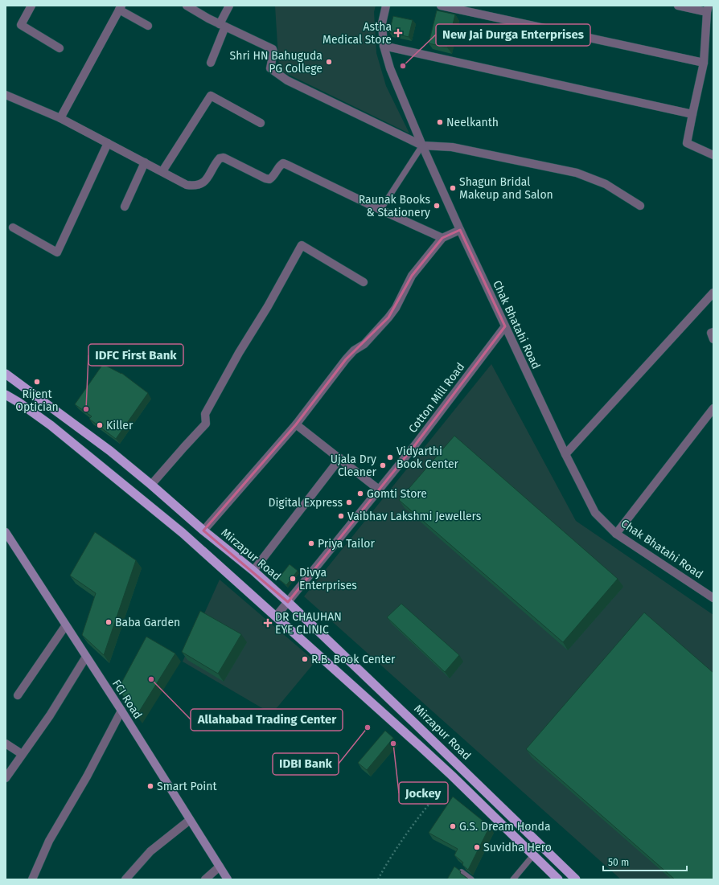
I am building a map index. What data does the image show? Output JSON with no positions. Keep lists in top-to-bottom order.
{
  "streets": {
    "highway": ["Mirzapur Road"],
    "main road": ["FCI Road"],
    "street": ["Chak Bhatahi Road", "Cotton Mill Road"]
  },
  "crossings": [
    ["Chak Bhatahi Road", "Cotton Mill Road"],
    ["Cotton Mill Road", "Mirzapur Road"]
  ],
  "places": {
    "health": ["Astha Medical Store", "DR CHAUHAN EYE CLINIC"],
    "other": [
      "Shri HN Bahuguda PG College",
      "New Jai Durga Enterprises",
      "Neelkanth",
      "Shagun Bridal Makeup and Salon",
      "Raunak Books & Stationery",
      "Rijent Optician",
      "IDFC First Bank",
      "Killer",
      "Vidyarthi Book Center",
      "Ujala Dry Cleaner",
      "Gomti Store",
      "Digital Express",
      "Vaibhav Lakshmi Jewellers",
      "Priya Tailor",
      "Divya Enterprises",
      "Baba Garden",
      "R.B. Book Center",
      "Allahabad Trading Center",
      "IDBI Bank",
      "Jockey",
      "Smart Point",
      "G.S. Dream Honda",
      "Suvidha Hero"
    ]
  },
  "scale_bar": "50 m"
}
